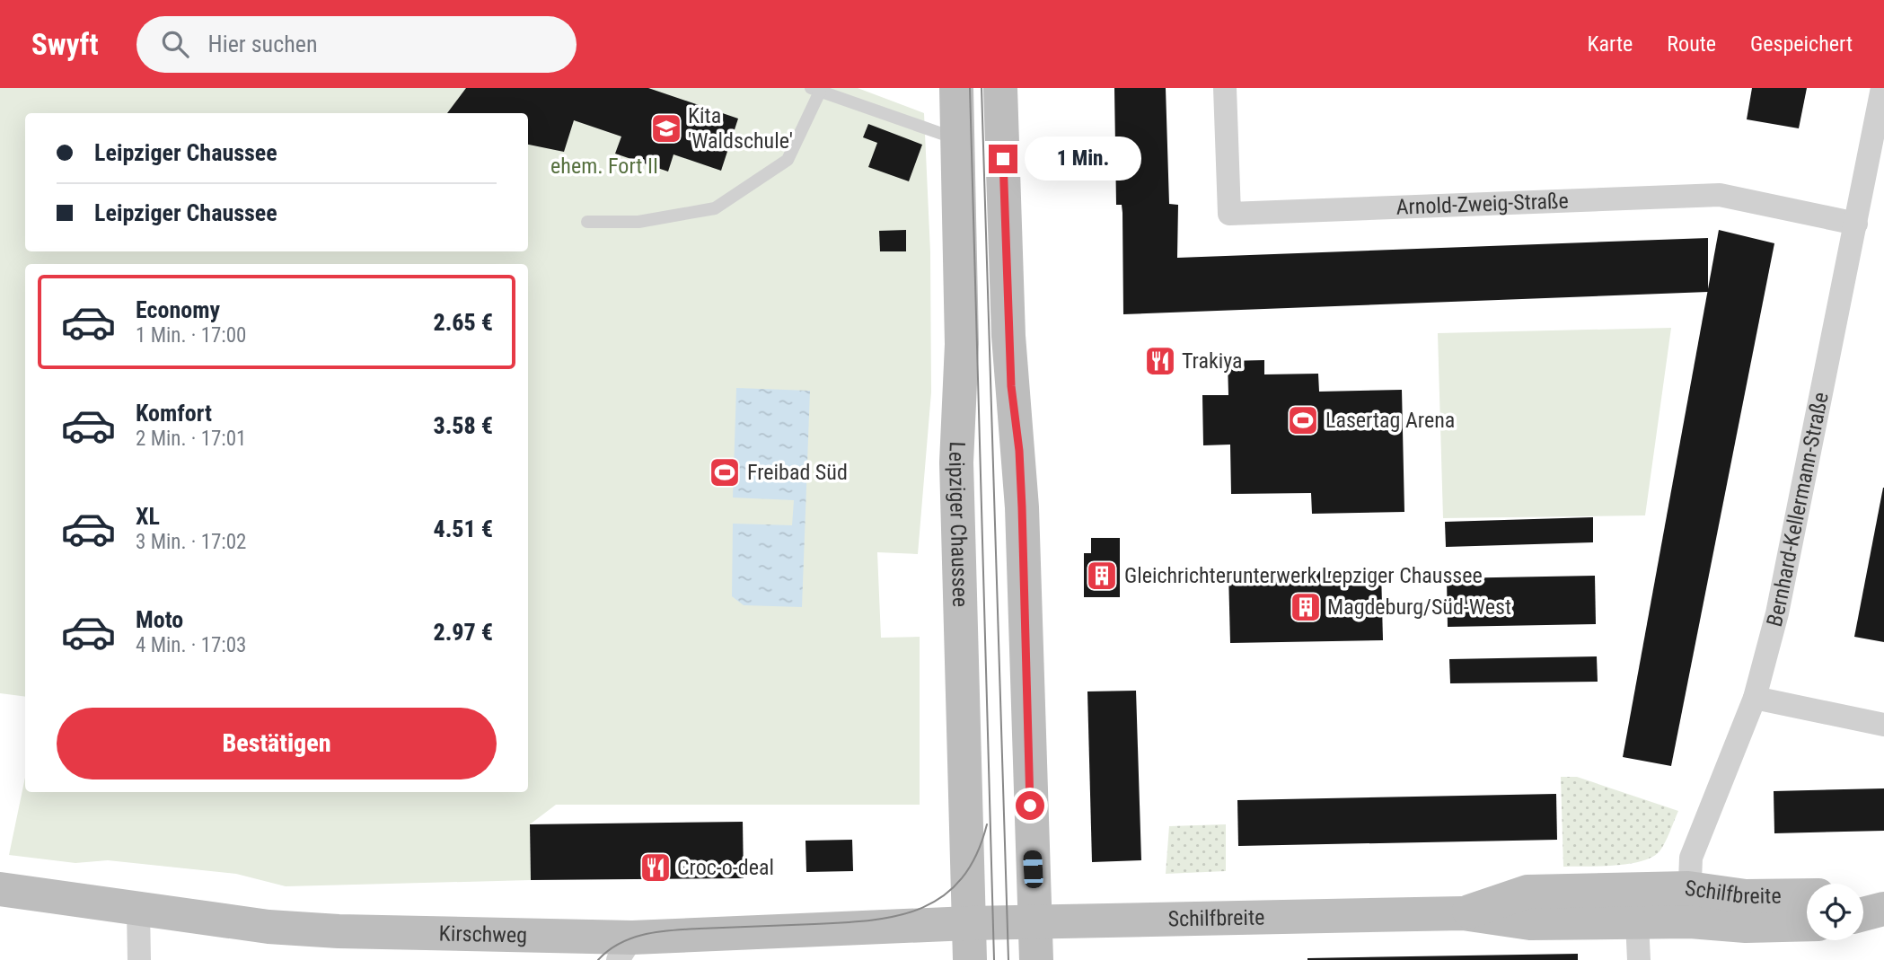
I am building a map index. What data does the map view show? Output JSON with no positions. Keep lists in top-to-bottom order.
{
  "streets": {
    "main road": ["Leipziger Chaussee", "Schilfbreite", "Kirschweg"],
    "street": ["Arnold-Zweig-Straße", "Bernhard-Kellermann-Straße"]
  },
  "crossings": [
    ["Arnold-Zweig-Straße", "Bernhard-Kellermann-Straße"],
    ["Bernhard-Kellermann-Straße", "Schilfbreite"],
    ["Leipziger Chaussee", "Schilfbreite"],
    ["Leipziger Chaussee", "Kirschweg"],
    ["Schilfbreite", "Kirschweg"]
  ],
  "parks": ["ehem. Fort II"],
  "places": {
    "school or university": ["Kita 'Waldschule'"],
    "restaurant": ["Trakiya", "Croc-o-deal"],
    "sports": ["Lasertag Arena", "Freibad Süd"],
    "building": ["Gleichrichterunterwerk Lepziger Chaussee", "Magdeburg/Süd-West"]
  },
  "page": {
    "header": "Swyft",
    "search": "Hier suchen",
    "nav": ["Karte", "Route", "Gespeichert"],
    "banner": ["Leipziger Chaussee", "Leipziger Chaussee"],
    "bubble": "1 Min.",
    "list": [
      {
        "name": "Economy",
        "note": "1 Min. · 17:00",
        "value": "2.65 €"
      },
      {
        "name": "Komfort",
        "note": "2 Min. · 17:01",
        "value": "3.58 €"
      },
      {
        "name": "XL",
        "note": "3 Min. · 17:02",
        "value": "4.51 €"
      },
      {
        "name": "Moto",
        "note": "4 Min. · 17:03",
        "value": "2.97 €"
      }
    ],
    "buttons": "Bestätigen"
  }
}
